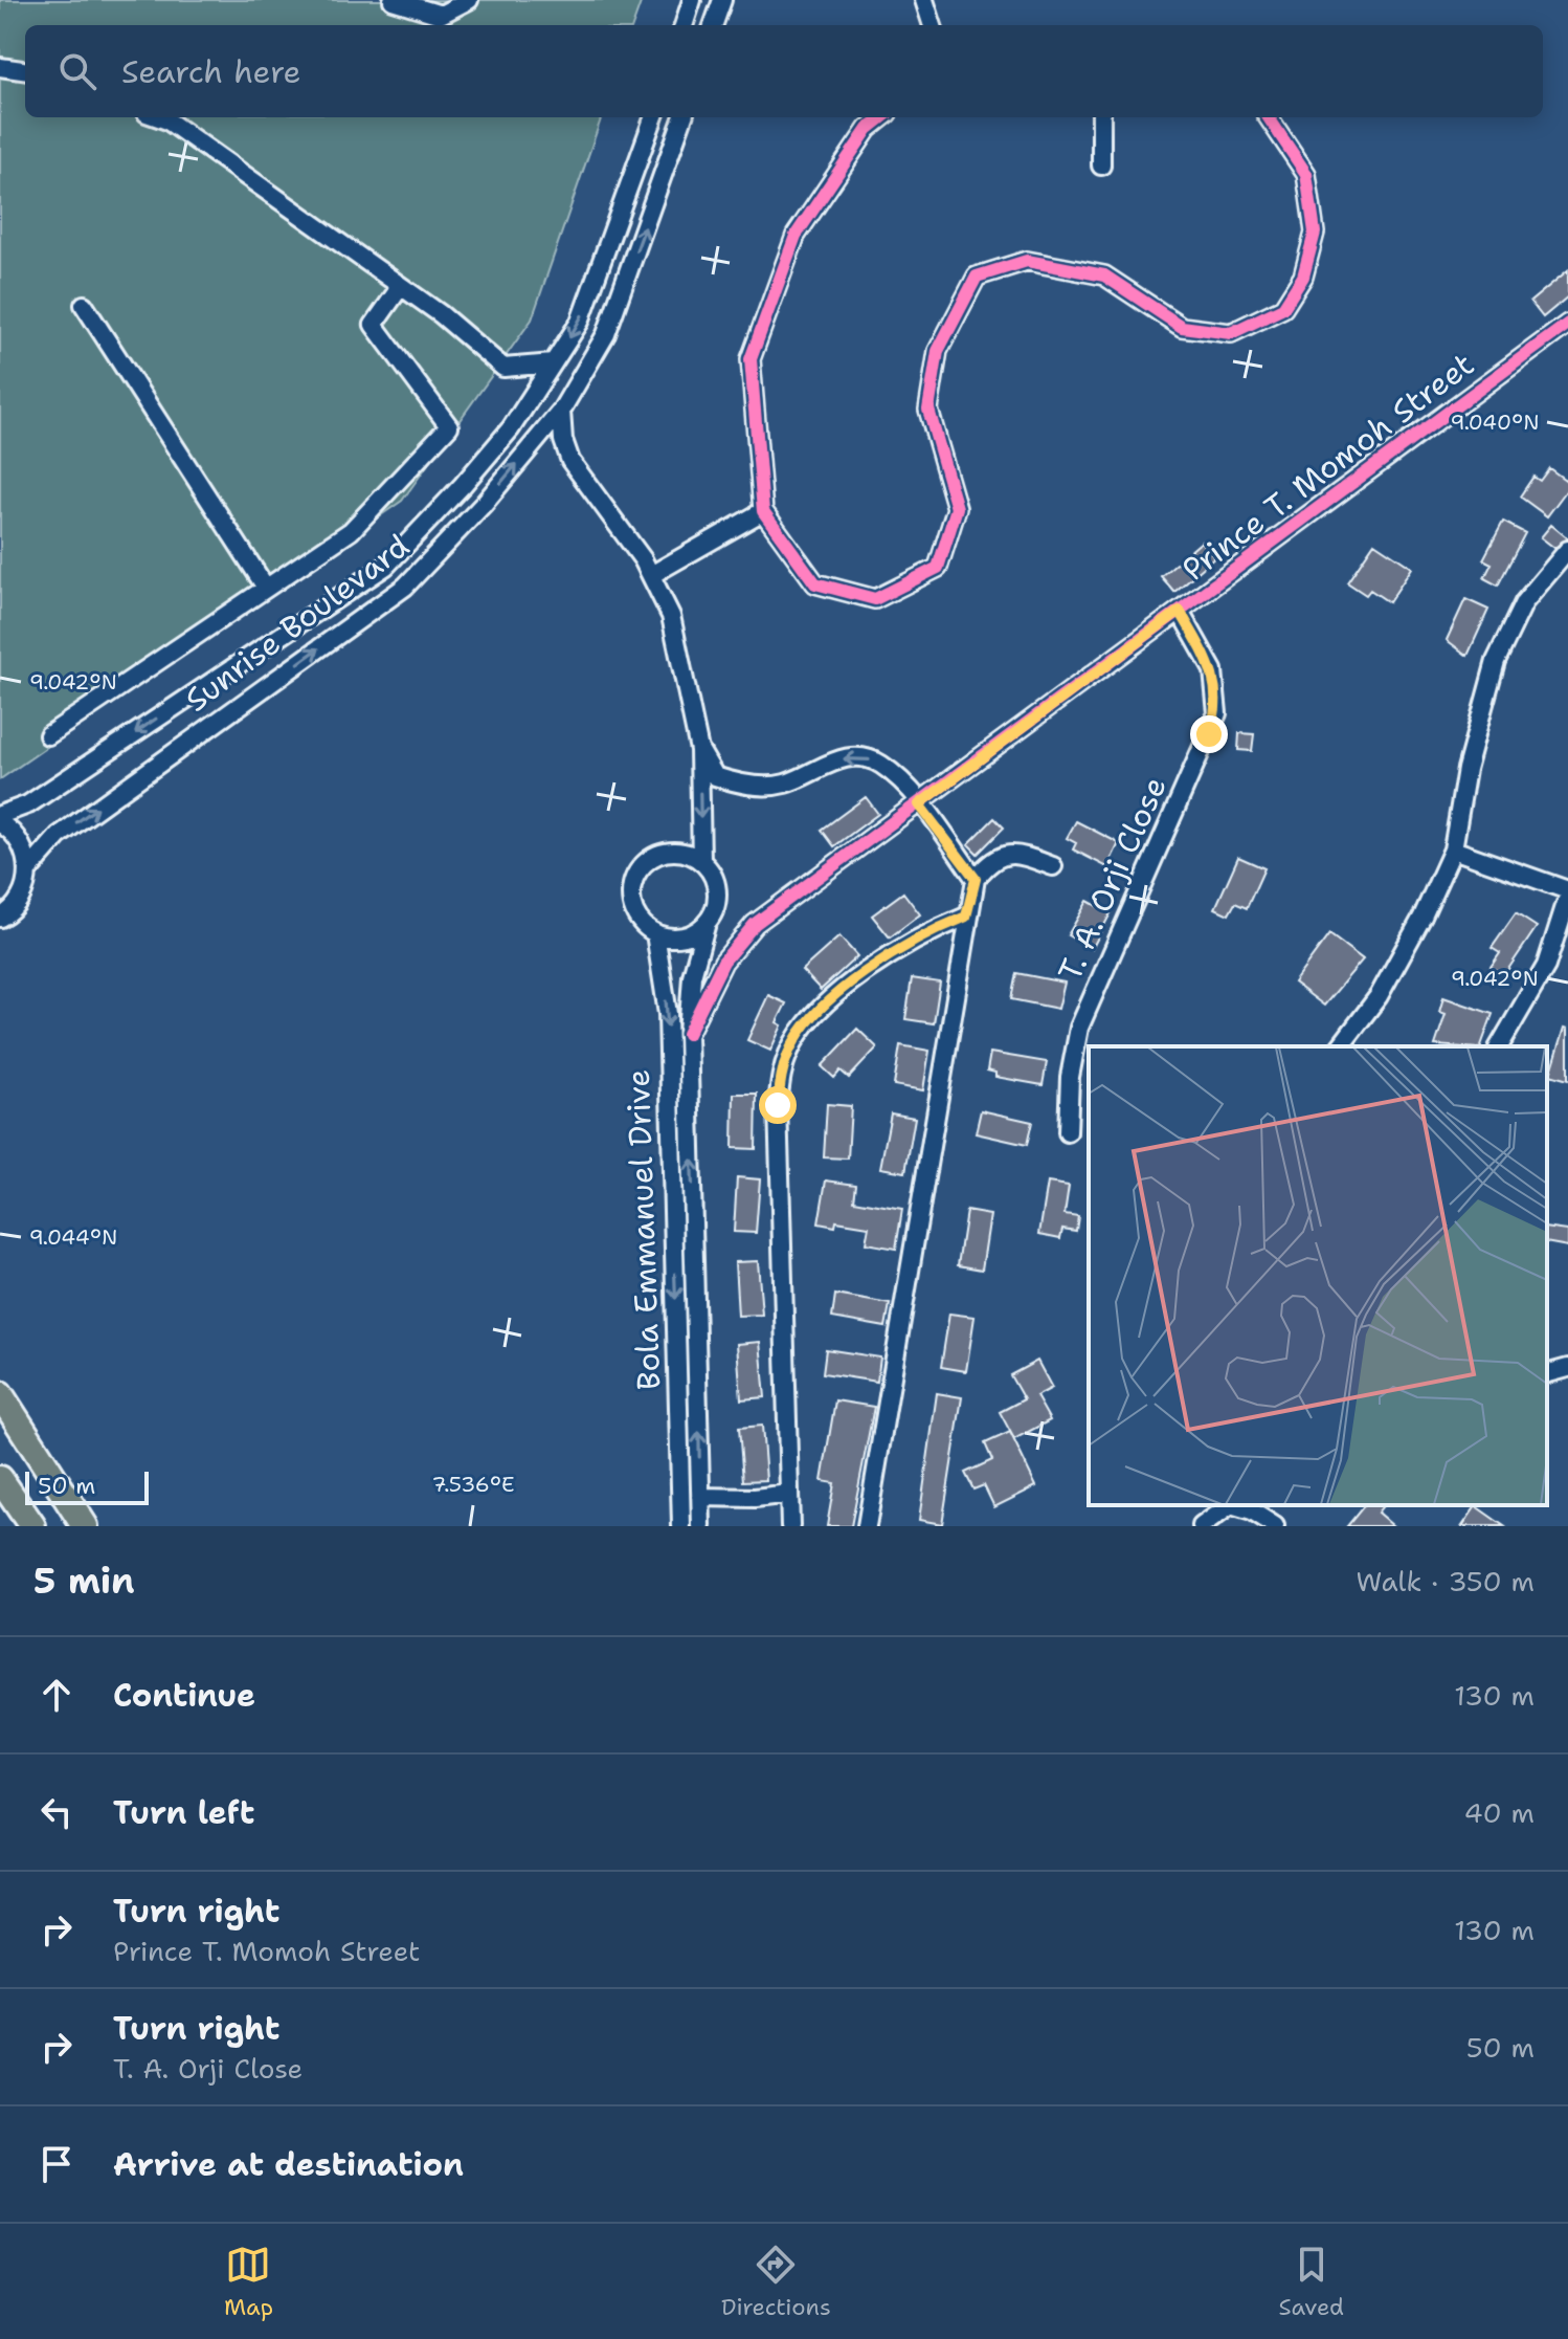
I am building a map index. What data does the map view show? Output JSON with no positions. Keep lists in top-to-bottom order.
{
  "streets": {
    "street": [
      "Prince T. Momoh Street",
      "Sunrise Boulevard",
      "T. A. Orji Close",
      "Bola Emmanuel Drive"
    ]
  },
  "crossings": [
    ["Prince T. Momoh Street", "T. A. Orji Close"],
    ["Prince T. Momoh Street", "Bola Emmanuel Drive"]
  ],
  "scale_bar": "50 m",
  "page": {
    "search": "Search here",
    "scale": "50 m",
    "heading": ["5 min", "Walk · 350 m"],
    "list": [
      ["Continue", "130 m"],
      ["Turn left", "40 m"],
      ["Turn right", "Prince T. Momoh Street", "130 m"],
      ["Turn right", "T. A. Orji Close", "50 m"],
      "Arrive at destination"
    ],
    "nav": ["Map", "Directions", "Saved"]
  },
  "coordinates": [
    "9.040°N",
    "9.042°N",
    "9.044°N",
    "7.536°E"
  ]
}
